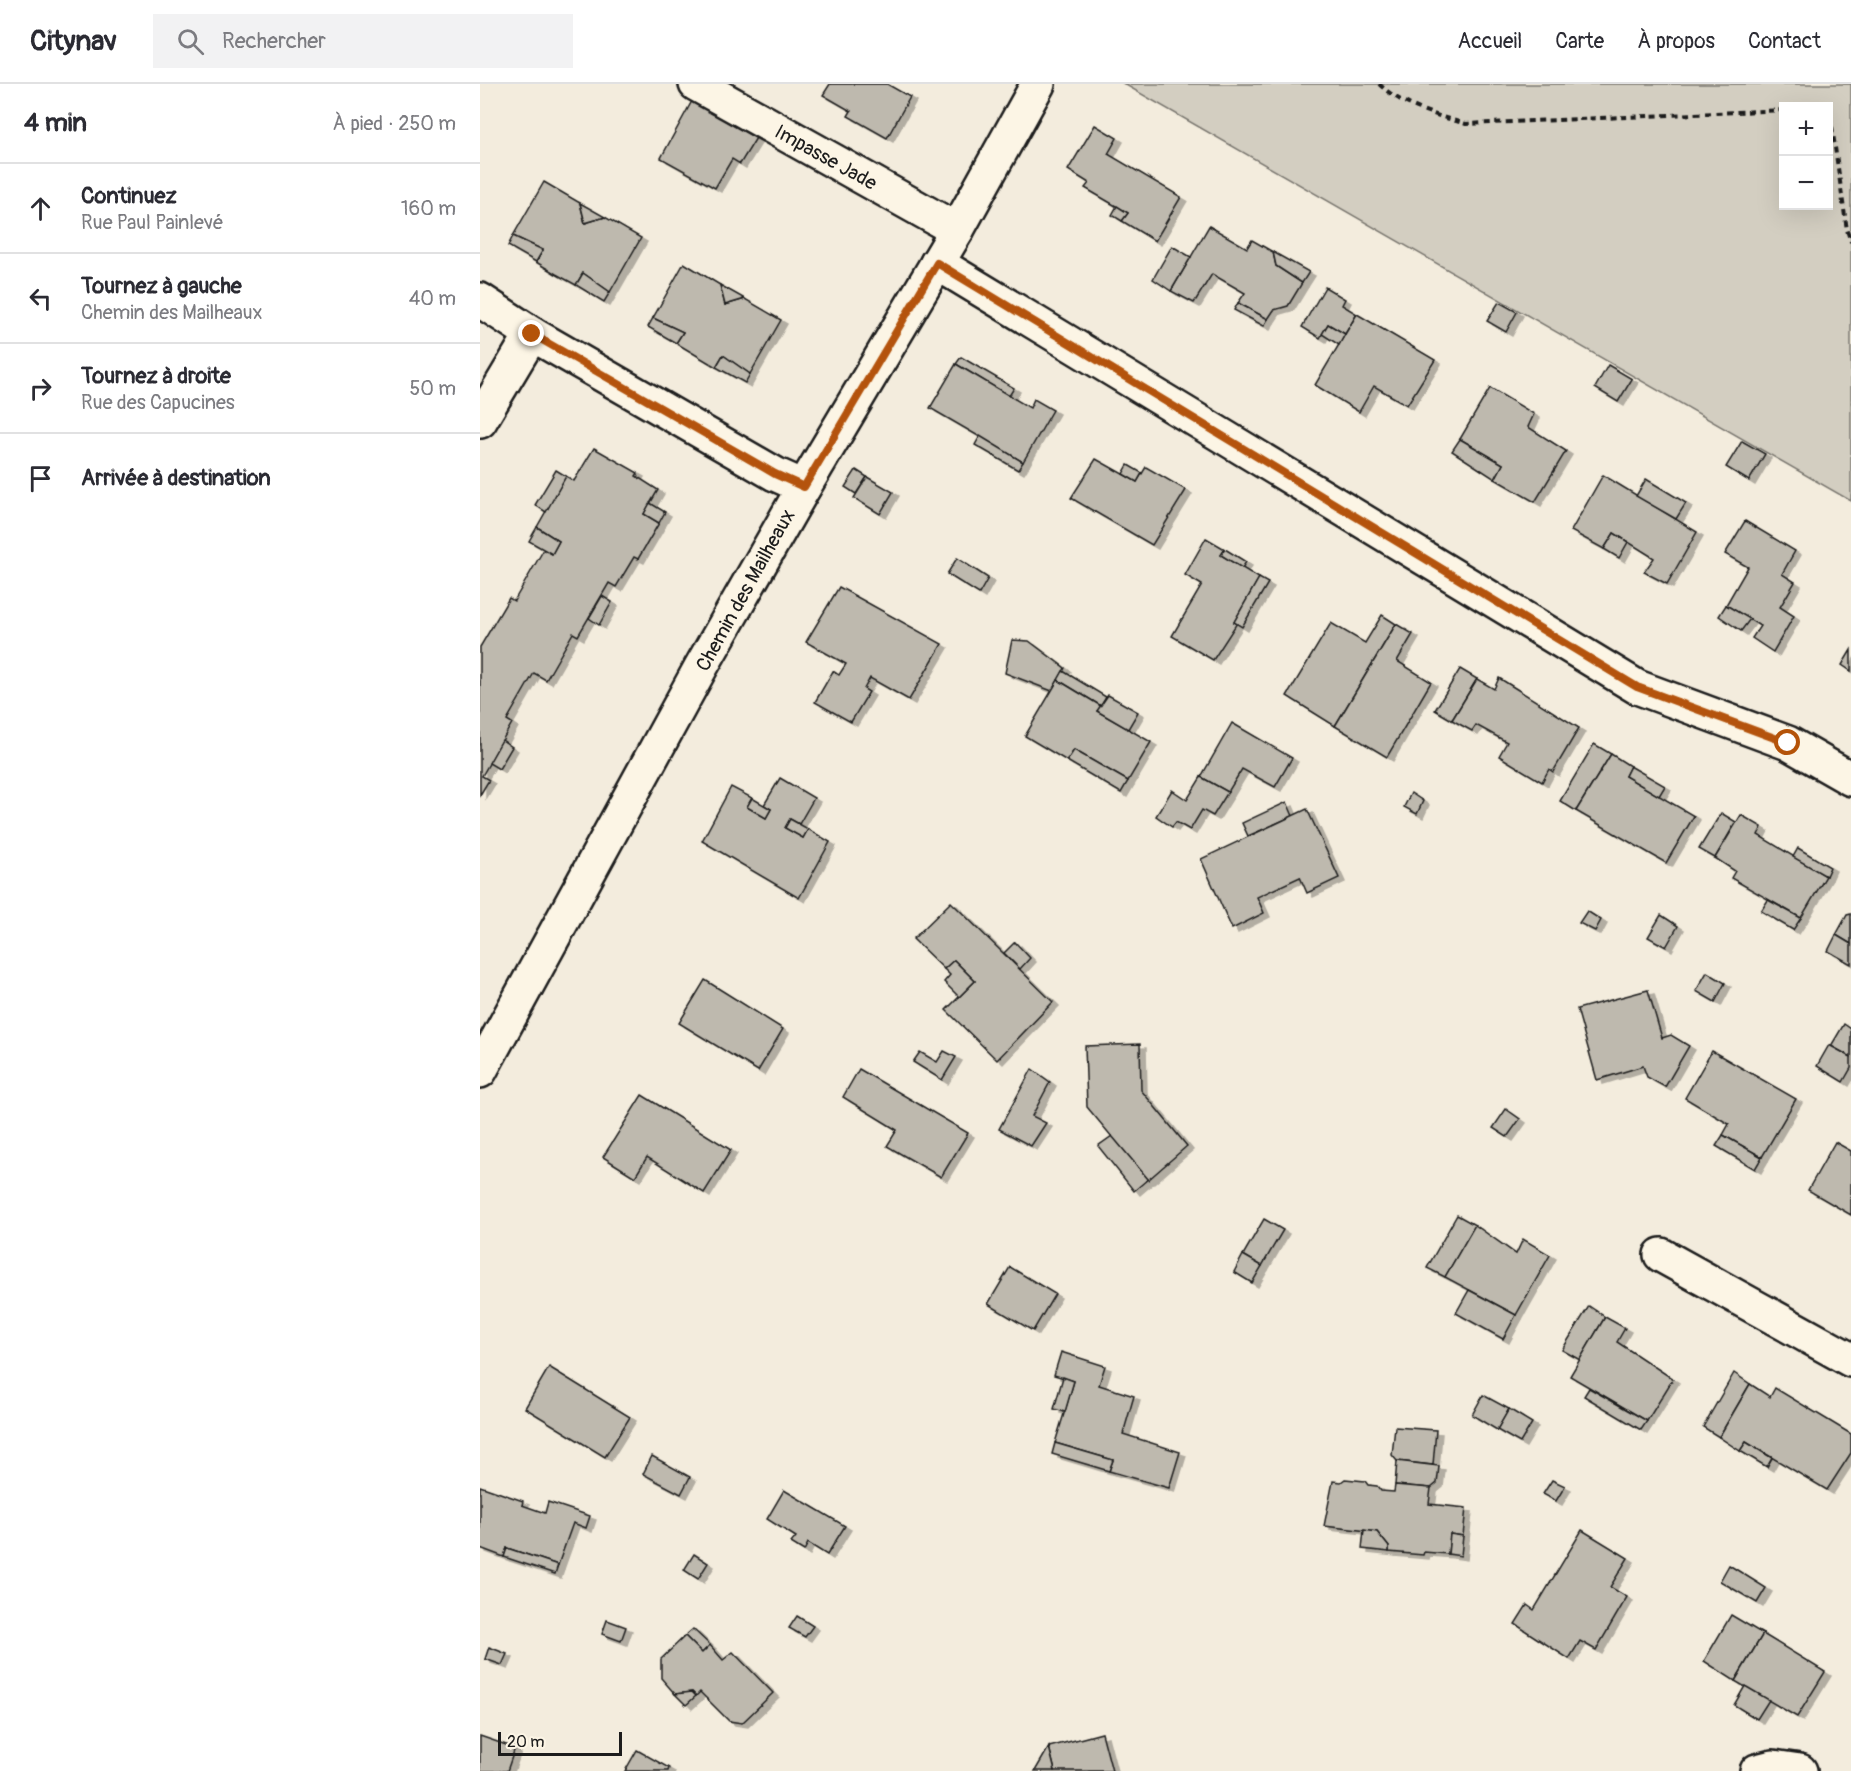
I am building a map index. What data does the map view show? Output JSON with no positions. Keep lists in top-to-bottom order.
{
  "streets": {
    "street": ["Impasse Jade", "Chemin des Mailheaux"]
  },
  "crossings": [
    ["Impasse Jade", "Chemin des Mailheaux"]
  ],
  "scale_bar": "20 m",
  "page": {
    "header": "Citynav",
    "search": "Rechercher",
    "nav": [
      "Accueil",
      "Carte",
      "À propos",
      "Contact"
    ],
    "heading": ["4 min", "À pied · 250 m"],
    "map_buttons": ["+", "−"],
    "list": [
      ["Continuez", "Rue Paul Painlevé", "160 m"],
      ["Tournez à gauche", "Chemin des Mailheaux", "40 m"],
      ["Tournez à droite", "Rue des Capucines", "50 m"],
      "Arrivée à destination"
    ],
    "scale": "20 m"
  }
}
